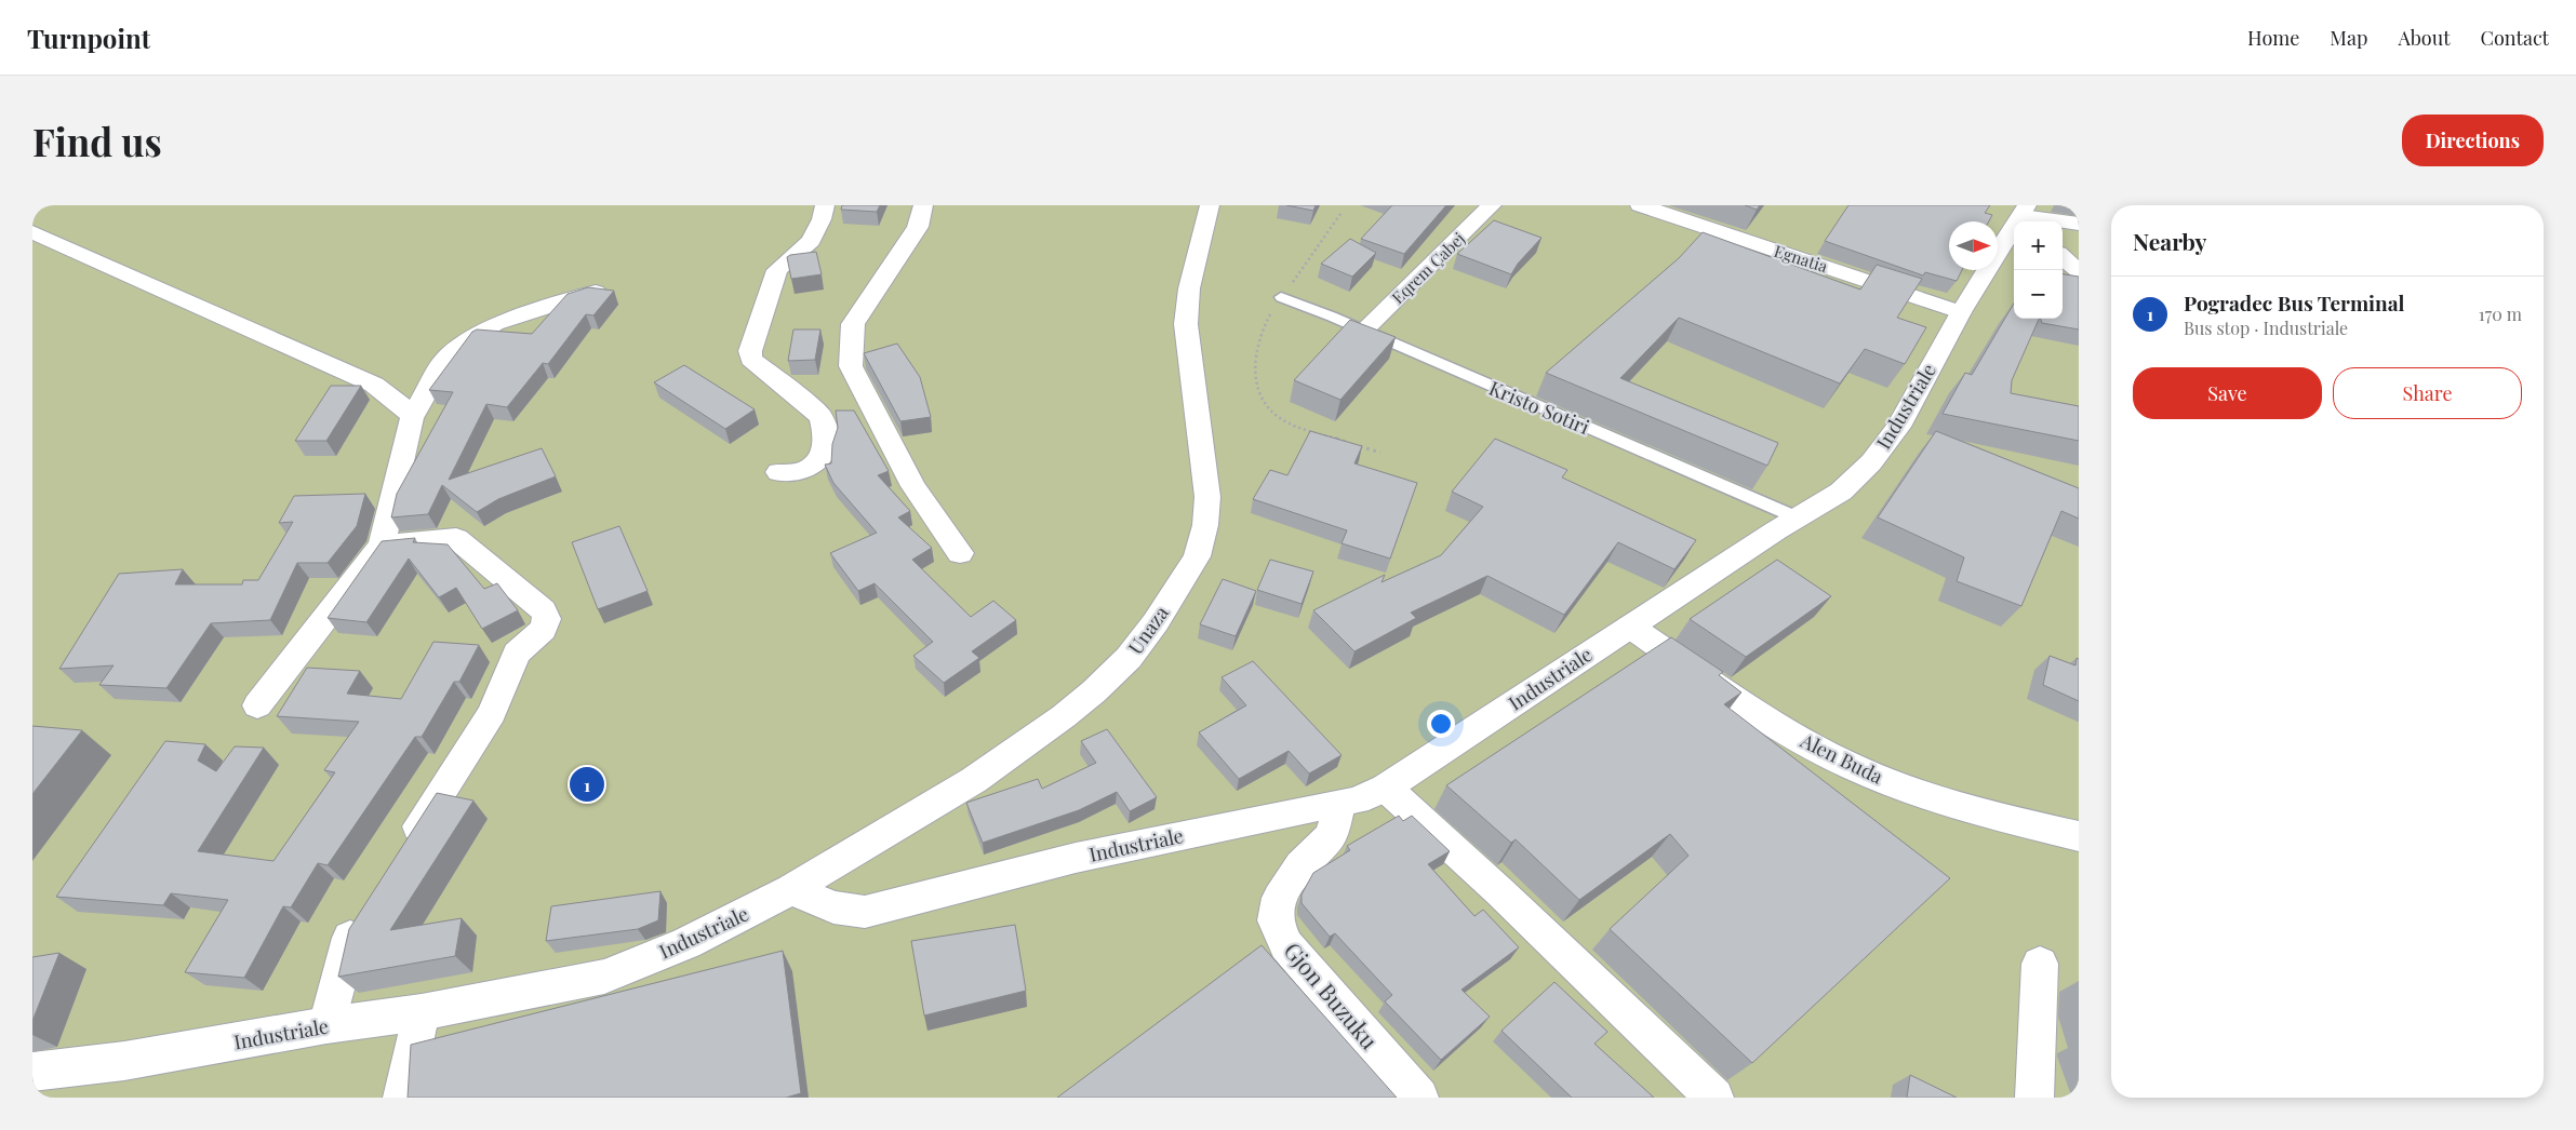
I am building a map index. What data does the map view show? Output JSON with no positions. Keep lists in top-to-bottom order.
{
  "streets": {
    "street": [
      "Egnatia",
      "Eqrem Çabej",
      "Industriale",
      "Unaza",
      "Alen Buda",
      "Gjon Buzuku"
    ],
    "lane": ["Kristo Sotiri"]
  },
  "crossings": [
    ["Egnatia", "Industriale"],
    ["Eqrem Çabej", "Kristo Sotiri"],
    ["Industriale", "Kristo Sotiri"],
    ["Industriale", "Unaza"],
    ["Industriale", "Alen Buda"],
    ["Industriale", "Gjon Buzuku"]
  ],
  "north": "right",
  "page": {
    "header": "Turnpoint",
    "nav": [
      "Home",
      "Map",
      "About",
      "Contact"
    ],
    "buttons": [
      "Directions",
      ["Save", "Share"]
    ],
    "title": "Find us",
    "heading": "Nearby",
    "map_buttons": ["+", "−"],
    "list": [
      {
        "mark": "1",
        "name": "Pogradec Bus Terminal",
        "note": "Bus stop · Industriale",
        "value": "170 m"
      }
    ],
    "pins": "1"
  }
}
